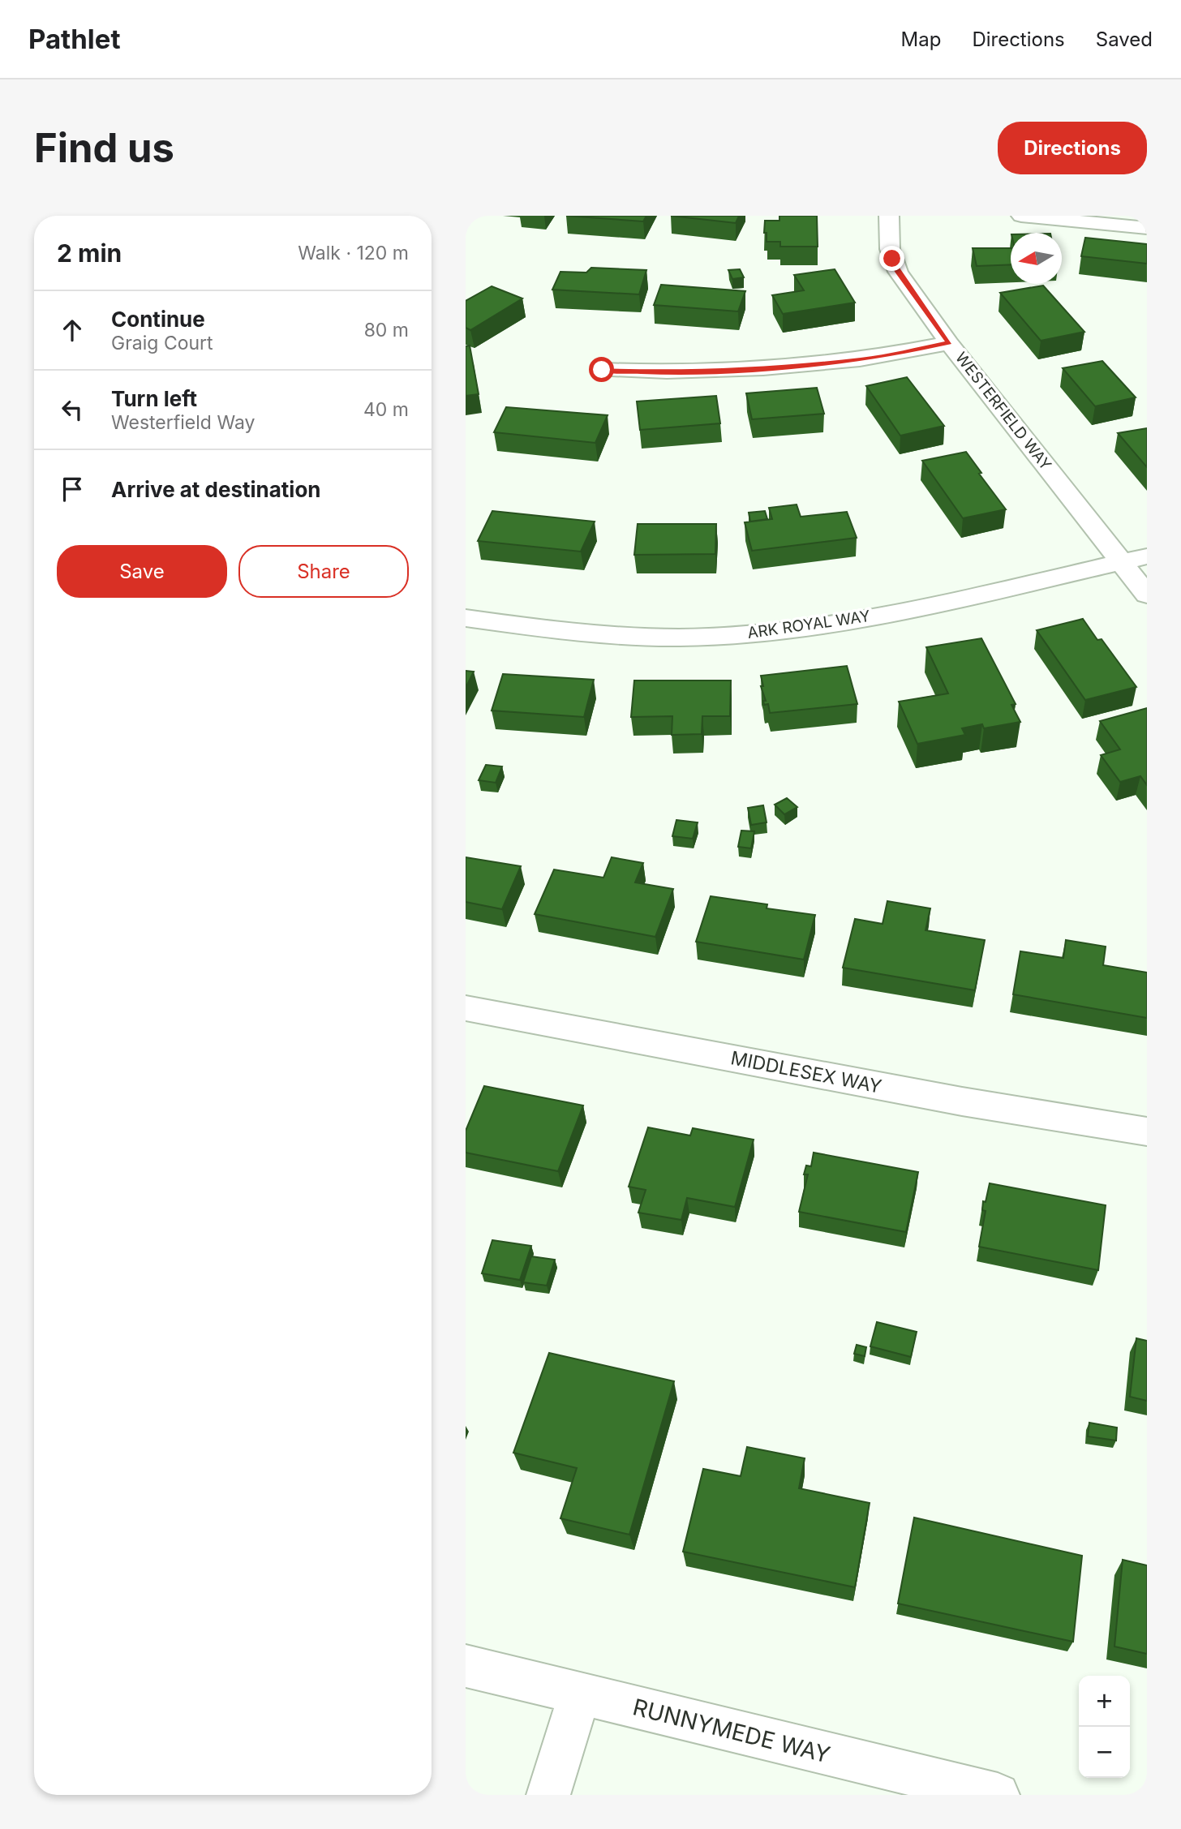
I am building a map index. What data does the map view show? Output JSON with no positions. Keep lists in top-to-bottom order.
{
  "streets": {
    "street": [
      "WESTERFIELD WAY",
      "ARK ROYAL WAY",
      "MIDDLESEX WAY",
      "RUNNYMEDE WAY"
    ]
  },
  "crossings": [
    ["WESTERFIELD WAY", "ARK ROYAL WAY"]
  ],
  "north": "left",
  "page": {
    "header": "Pathlet",
    "nav": ["Map", "Directions", "Saved"],
    "buttons": [
      "Directions",
      ["Save", "Share"]
    ],
    "title": "Find us",
    "heading": ["2 min", "Walk · 120 m"],
    "list": [
      ["Continue", "Graig Court", "80 m"],
      ["Turn left", "Westerfield Way", "40 m"],
      "Arrive at destination"
    ],
    "map_buttons": ["+", "−"]
  }
}
